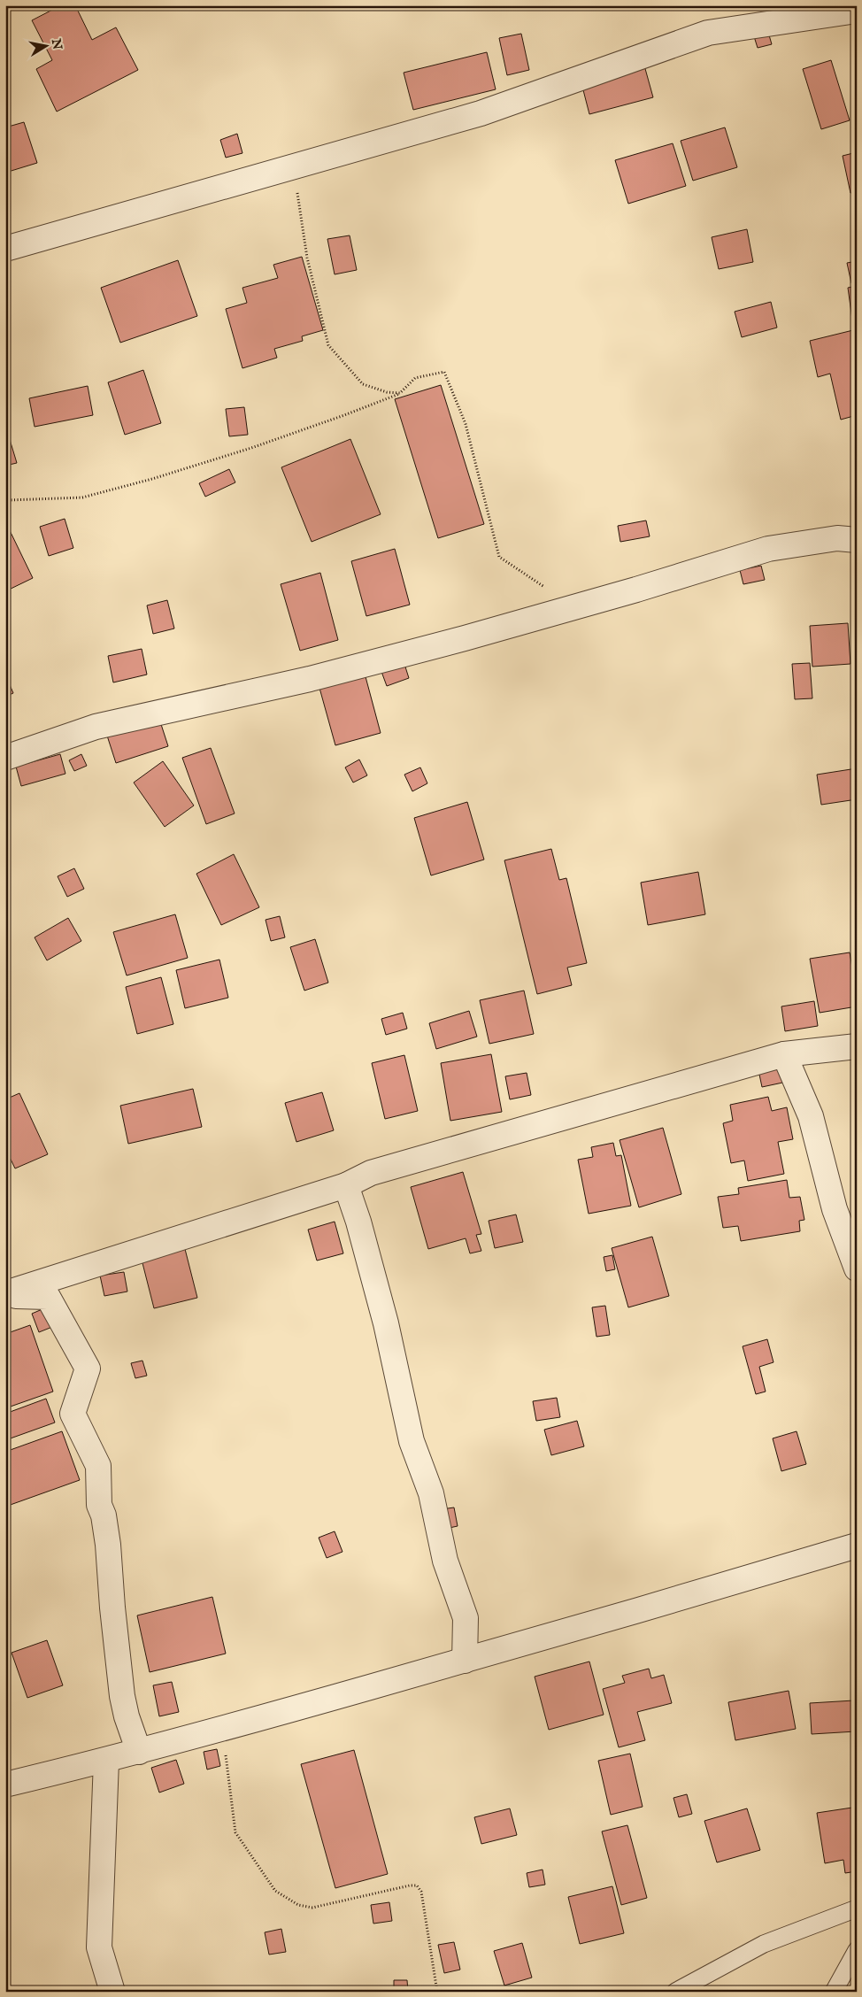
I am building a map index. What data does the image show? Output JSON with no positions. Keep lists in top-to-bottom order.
{
  "north": "right"
}
